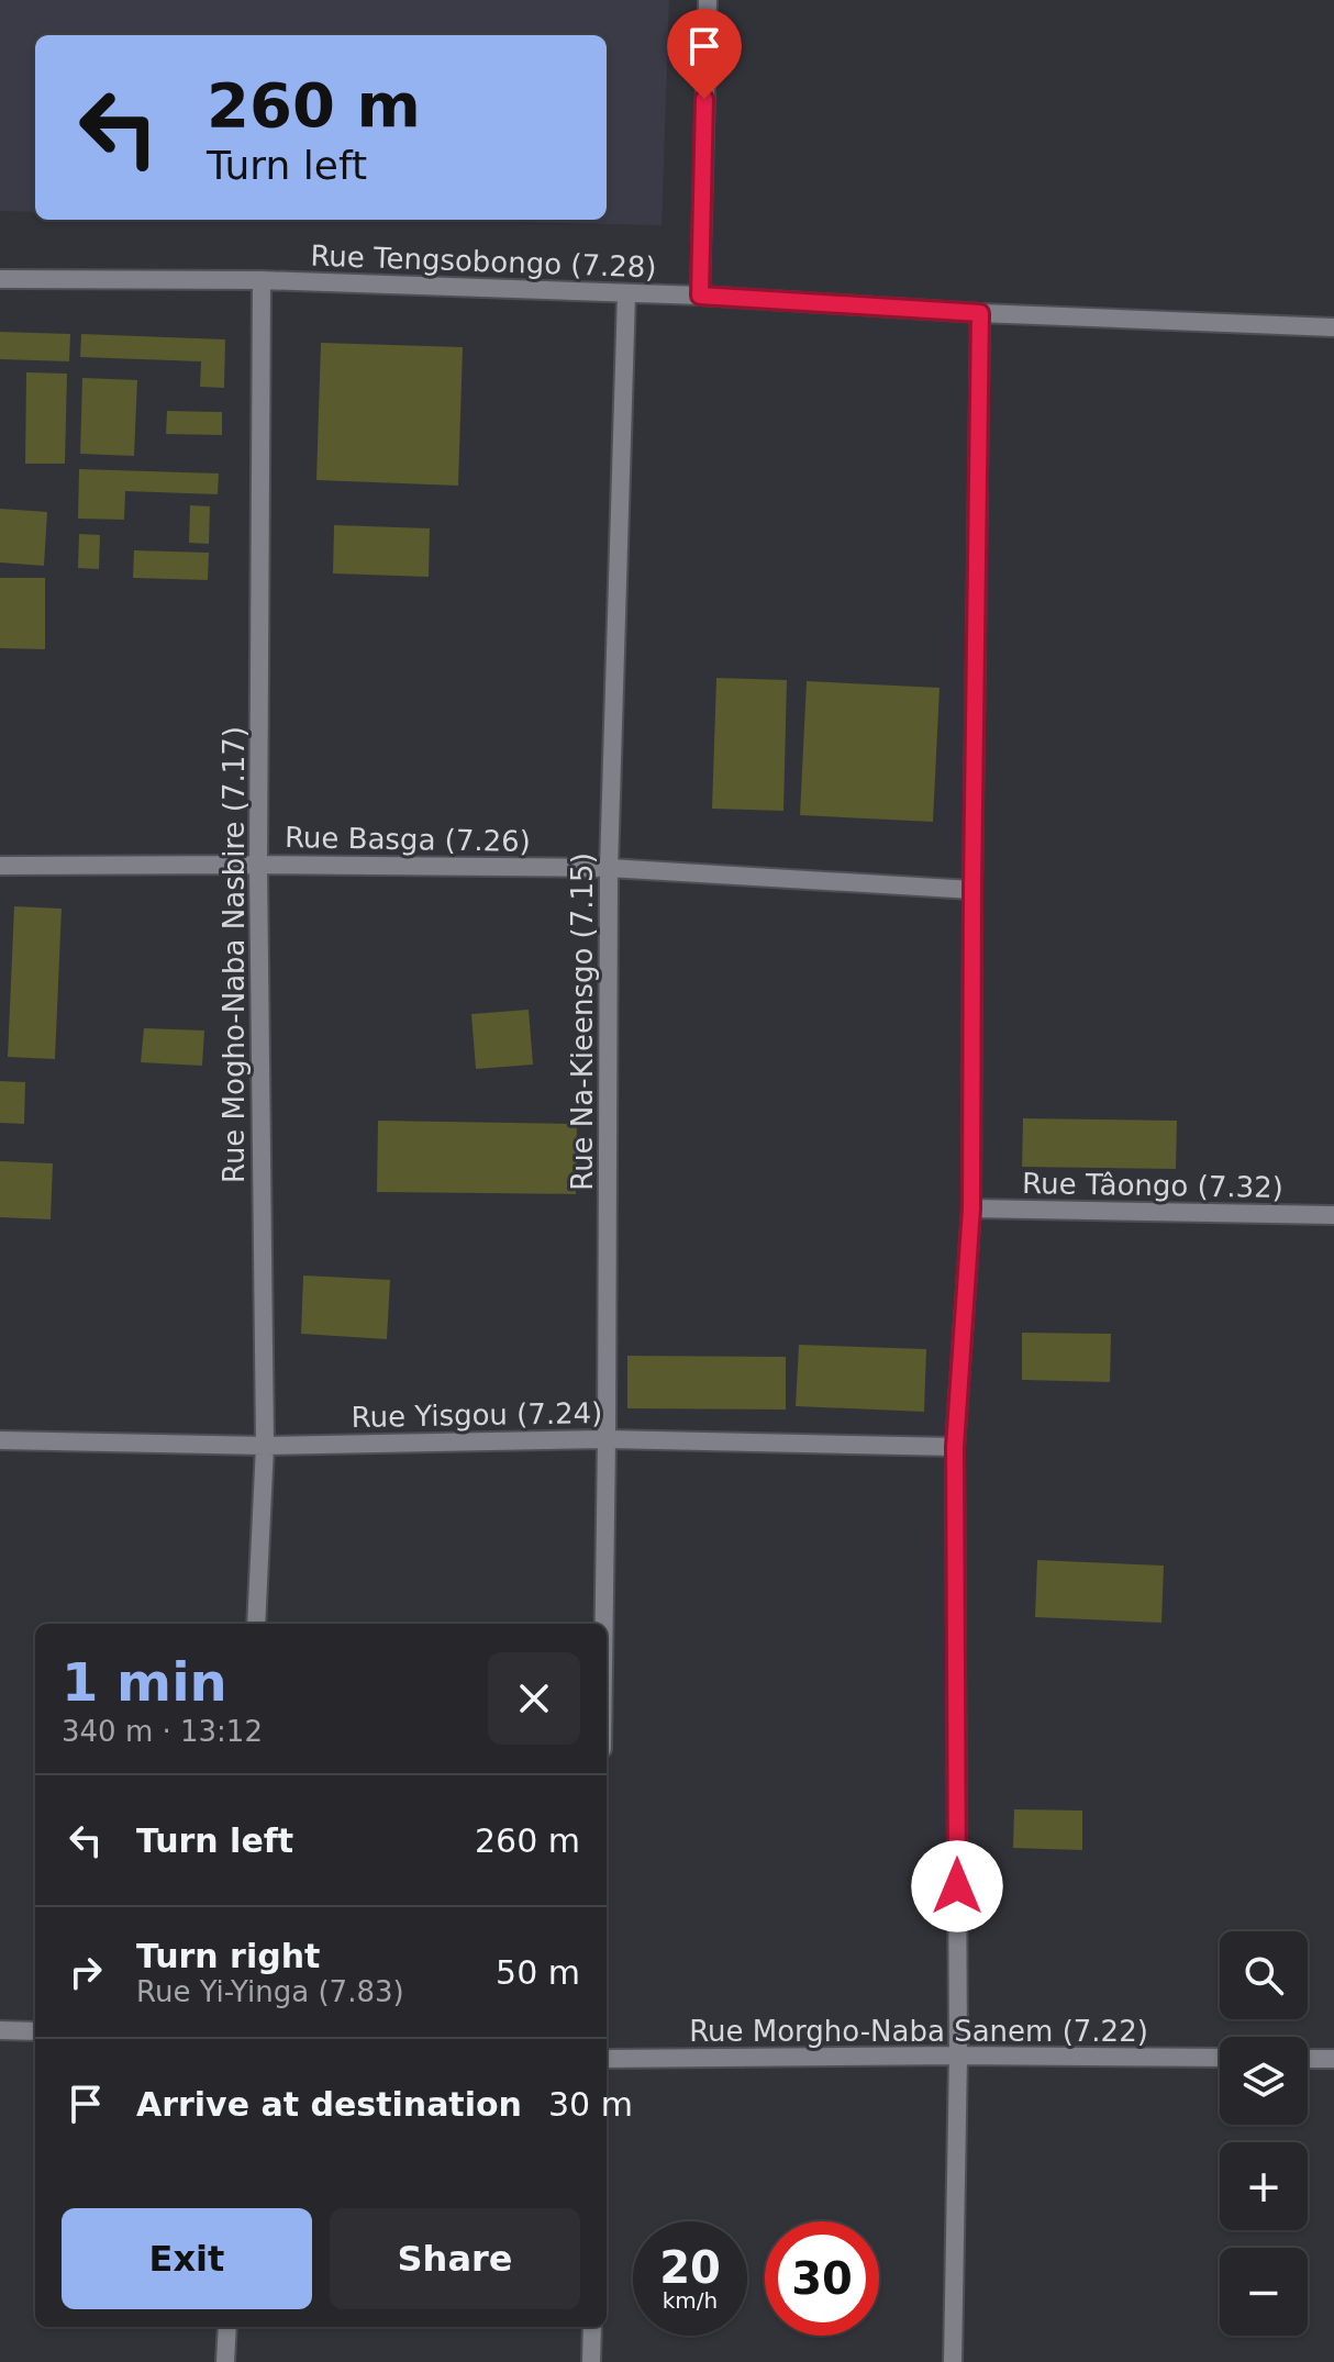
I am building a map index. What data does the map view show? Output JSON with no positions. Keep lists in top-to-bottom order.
{
  "streets": {
    "street": [
      "Rue Tengsobongo (7.28)",
      "Rue Basga (7.26)",
      "Rue Mogho-Naba Nasbire (7.17)",
      "Rue Na-Kieensgo (7.15)",
      "Rue Tâongo (7.32)",
      "Rue Yisgou (7.24)",
      "Rue Morgho-Naba Sanem (7.22)"
    ]
  },
  "crossings": [
    ["Rue Tengsobongo (7.28)", "Rue Mogho-Naba Nasbire (7.17)"],
    ["Rue Tengsobongo (7.28)", "Rue Na-Kieensgo (7.15)"],
    ["Rue Basga (7.26)", "Rue Mogho-Naba Nasbire (7.17)"],
    ["Rue Basga (7.26)", "Rue Na-Kieensgo (7.15)"],
    ["Rue Mogho-Naba Nasbire (7.17)", "Rue Yisgou (7.24)"],
    ["Rue Na-Kieensgo (7.15)", "Rue Yisgou (7.24)"]
  ],
  "page": {
    "turn": ["260 m", "Turn left"],
    "heading": ["1 min", "340 m · 13:12"],
    "list": [
      {
        "name": "Turn left",
        "value": "260 m"
      },
      {
        "name": "Turn right",
        "note": "Rue Yi-Yinga (7.83)",
        "value": "50 m"
      },
      {
        "name": "Arrive at destination",
        "value": "30 m"
      }
    ],
    "map_buttons": ["+", "−"],
    "buttons": ["Exit", "Share"],
    "speed": "20 km/h",
    "limit": "30"
  }
}
